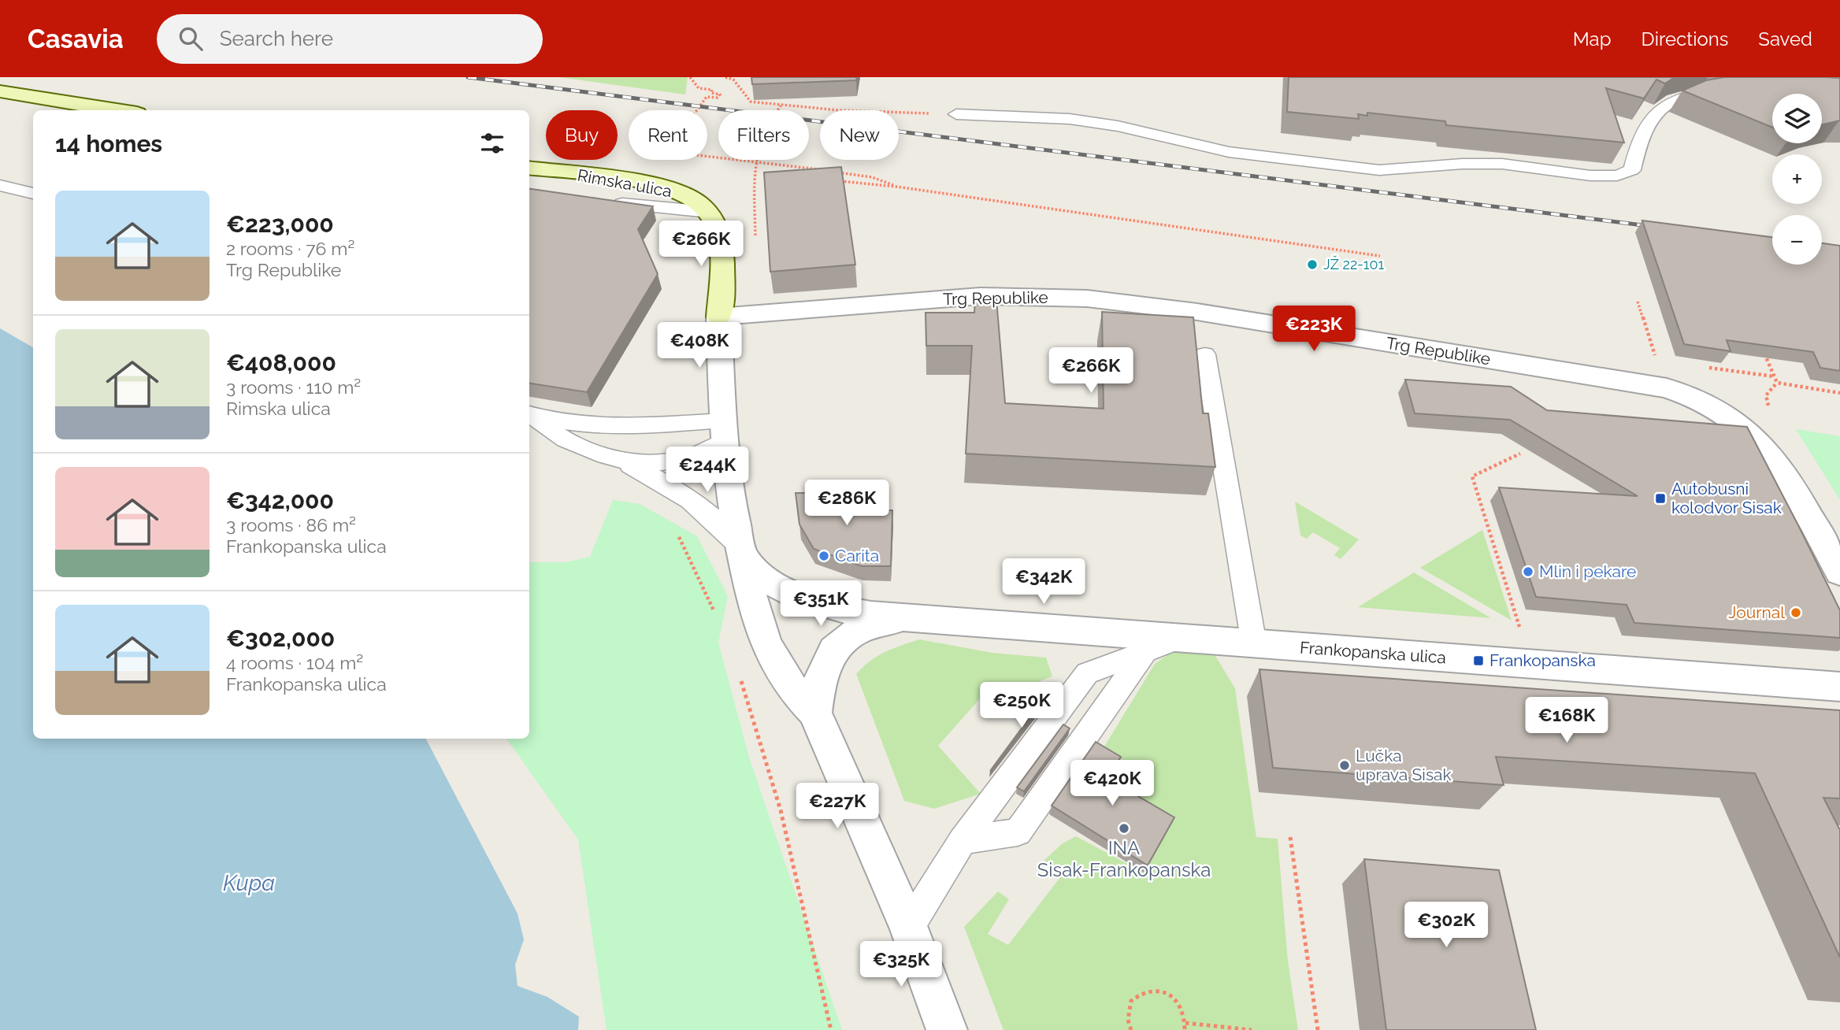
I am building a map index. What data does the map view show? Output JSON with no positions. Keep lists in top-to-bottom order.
{
  "streets": {
    "main road": ["Rimska ulica"],
    "street": ["Trg Republike", "Frankopanska ulica"]
  },
  "water": ["Kupa"],
  "places": {
    "other": [
      "JŽ 22-101",
      "Carita",
      "Mlin i pekare",
      "Journal",
      "Lučka uprava Sisak",
      "INA Sisak-Frankopanska"
    ],
    "transit": ["Autobusni kolodvor Sisak", "Frankopanska"]
  },
  "page": {
    "header": "Casavia",
    "search": "Search here",
    "nav": ["Map", "Directions", "Saved"],
    "map_buttons": ["+", "−"],
    "chip": [
      "Buy",
      "Rent",
      "Filters",
      "New"
    ],
    "heading": "14 homes",
    "list": [
      {
        "name": "€223,000",
        "note": "2 rooms · 76 m² · Trg Republike"
      },
      {
        "name": "€408,000",
        "note": "3 rooms · 110 m² · Rimska ulica"
      },
      {
        "name": "€342,000",
        "note": "3 rooms · 86 m² · Frankopanska ulica"
      },
      {
        "name": "€302,000",
        "note": "4 rooms · 104 m² · Frankopanska ulica"
      }
    ],
    "price": [
      "€266K",
      "€223K",
      "€408K",
      "€266K",
      "€244K",
      "€286K",
      "€342K",
      "€351K",
      "€250K",
      "€168K",
      "€420K",
      "€227K",
      "€302K",
      "€325K"
    ]
  }
}
